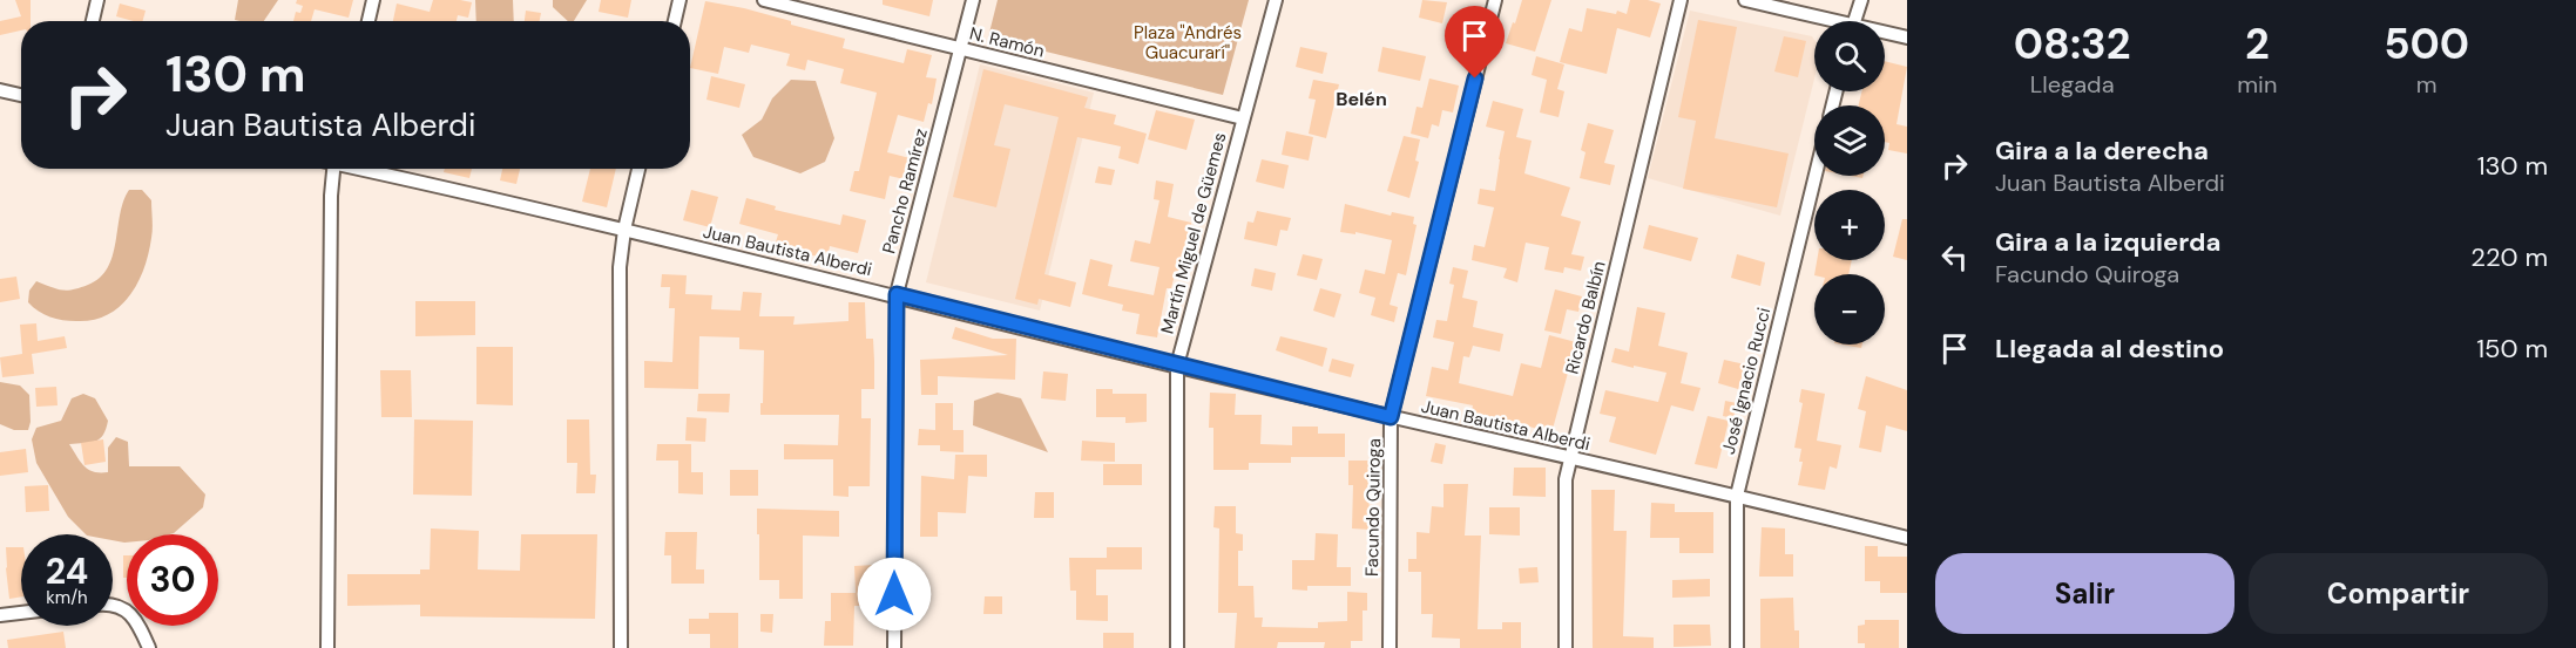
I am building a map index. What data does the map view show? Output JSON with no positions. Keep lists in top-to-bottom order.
{
  "streets": {
    "street": [
      "N. Ramón",
      "Pancho Ramírez",
      "Martín Miguel de Güemes",
      "Juan Bautista Alberdi",
      "Ricardo Balbín",
      "José Ignacio Rucci",
      "Facundo Quiroga"
    ]
  },
  "crossings": [
    ["N. Ramón", "Pancho Ramírez"],
    ["N. Ramón", "Martín Miguel de Güemes"],
    ["Pancho Ramírez", "Juan Bautista Alberdi"],
    ["Martín Miguel de Güemes", "Juan Bautista Alberdi"],
    ["Juan Bautista Alberdi", "Ricardo Balbín"],
    ["Juan Bautista Alberdi", "José Ignacio Rucci"],
    ["Juan Bautista Alberdi", "Facundo Quiroga"]
  ],
  "districts": ["Belén"],
  "parks": ["Plaza \"Andrés Guacurarí\""],
  "page": {
    "eta": [
      "08:32",
      "Llegada",
      "2",
      "min",
      "500",
      "m"
    ],
    "map_buttons": ["+", "−"],
    "turn": ["130 m", "Juan Bautista Alberdi"],
    "list": [
      {
        "name": "Gira a la derecha",
        "note": "Juan Bautista Alberdi",
        "value": "130 m"
      },
      {
        "name": "Gira a la izquierda",
        "note": "Facundo Quiroga",
        "value": "220 m"
      },
      {
        "name": "Llegada al destino",
        "value": "150 m"
      }
    ],
    "speed": "24 km/h",
    "limit": "30",
    "buttons": ["Salir", "Compartir"]
  }
}
